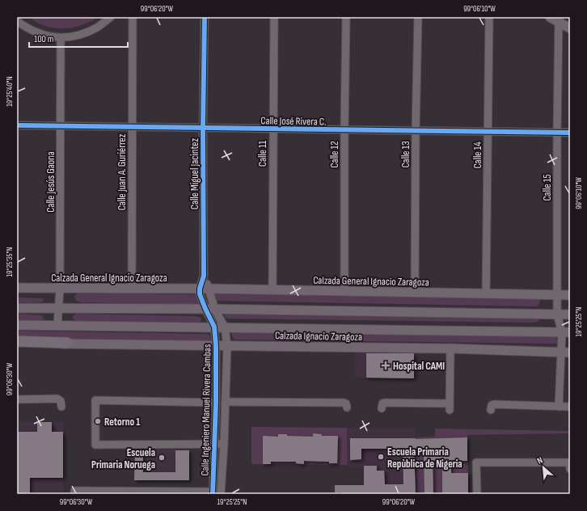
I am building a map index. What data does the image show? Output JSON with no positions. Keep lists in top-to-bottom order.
{
  "streets": {
    "main road": ["Calzada General Ignacio Zaragoza", "Calzada Ignacio Zaragoza"],
    "street": [
      "Calle José Rivera C.",
      "Calle 11",
      "Calle 12",
      "Calle 13",
      "Calle 14",
      "Calle Juan A. Guriérrez",
      "Calle Miguel Jacintez",
      "Calle Jesús Gaona",
      "Calle 15",
      "Calle Ingeniero Manuel Rivera Cambas"
    ]
  },
  "crossings": [
    ["Calle José Rivera C.", "Calle 11"],
    ["Calle José Rivera C.", "Calle 12"],
    ["Calle José Rivera C.", "Calle 13"],
    ["Calle José Rivera C.", "Calle 14"],
    ["Calle José Rivera C.", "Calle Juan A. Guriérrez"],
    ["Calle José Rivera C.", "Calle Miguel Jacintez"],
    ["Calle José Rivera C.", "Calle Jesús Gaona"],
    ["Calle José Rivera C.", "Calle 15"],
    ["Calle 11", "Calzada General Ignacio Zaragoza"],
    ["Calle 12", "Calzada General Ignacio Zaragoza"],
    ["Calle 13", "Calzada General Ignacio Zaragoza"],
    ["Calle 14", "Calzada General Ignacio Zaragoza"],
    ["Calle Juan A. Guriérrez", "Calzada General Ignacio Zaragoza"],
    ["Calle Miguel Jacintez", "Calzada General Ignacio Zaragoza"],
    ["Calle Miguel Jacintez", "Calle Ingeniero Manuel Rivera Cambas"],
    ["Calle Jesús Gaona", "Calzada General Ignacio Zaragoza"],
    ["Calle 15", "Calzada General Ignacio Zaragoza"],
    ["Calle 15", "Calzada Ignacio Zaragoza"],
    ["Calzada Ignacio Zaragoza", "Calle Ingeniero Manuel Rivera Cambas"]
  ],
  "places": {
    "health": ["Hospital CAMI"],
    "other": ["Retorno 1", "Escuela Primaria Repùblica de Nigeria", "Escuela Primaria Noruega"]
  },
  "scale_bar": "100 m",
  "north": "top left",
  "coordinates": [
    "99°06'20\"W",
    "99°06'10\"W",
    "19°25'40\"N",
    "19°25'35\"N",
    "19°25'25\"N",
    "99°06'30\"W"
  ]
}
